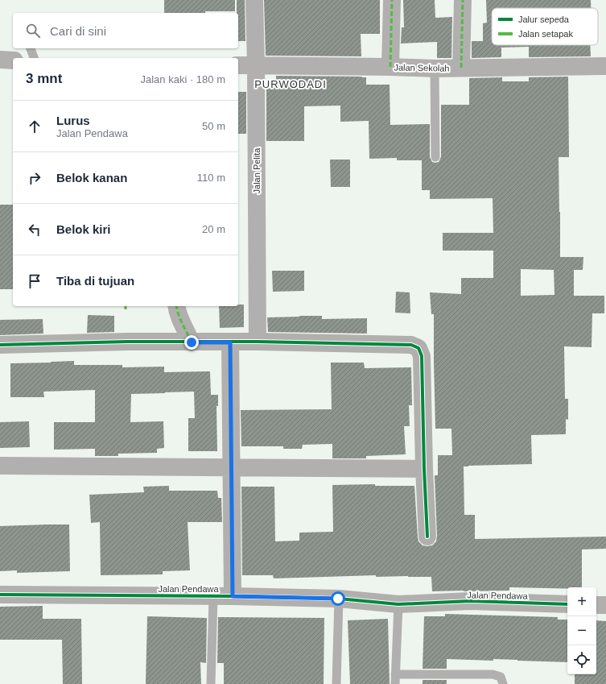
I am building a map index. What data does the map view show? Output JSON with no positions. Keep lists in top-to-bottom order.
{
  "streets": {
    "street": ["Jalan Sekolah", "Jalan Pelita", "Jalan Pendawa"]
  },
  "crossings": [
    ["Jalan Sekolah", "Jalan Pelita"]
  ],
  "districts": ["PURWODADI"],
  "legend": ["Jalur sepeda", "Jalan setapak"],
  "page": {
    "search": "Cari di sini",
    "heading": ["3 mnt", "Jalan kaki · 180 m"],
    "list": [
      ["Lurus", "Jalan Pendawa", "50 m"],
      ["Belok kanan", "110 m"],
      ["Belok kiri", "20 m"],
      "Tiba di tujuan"
    ],
    "map_buttons": ["+", "−"]
  }
}
